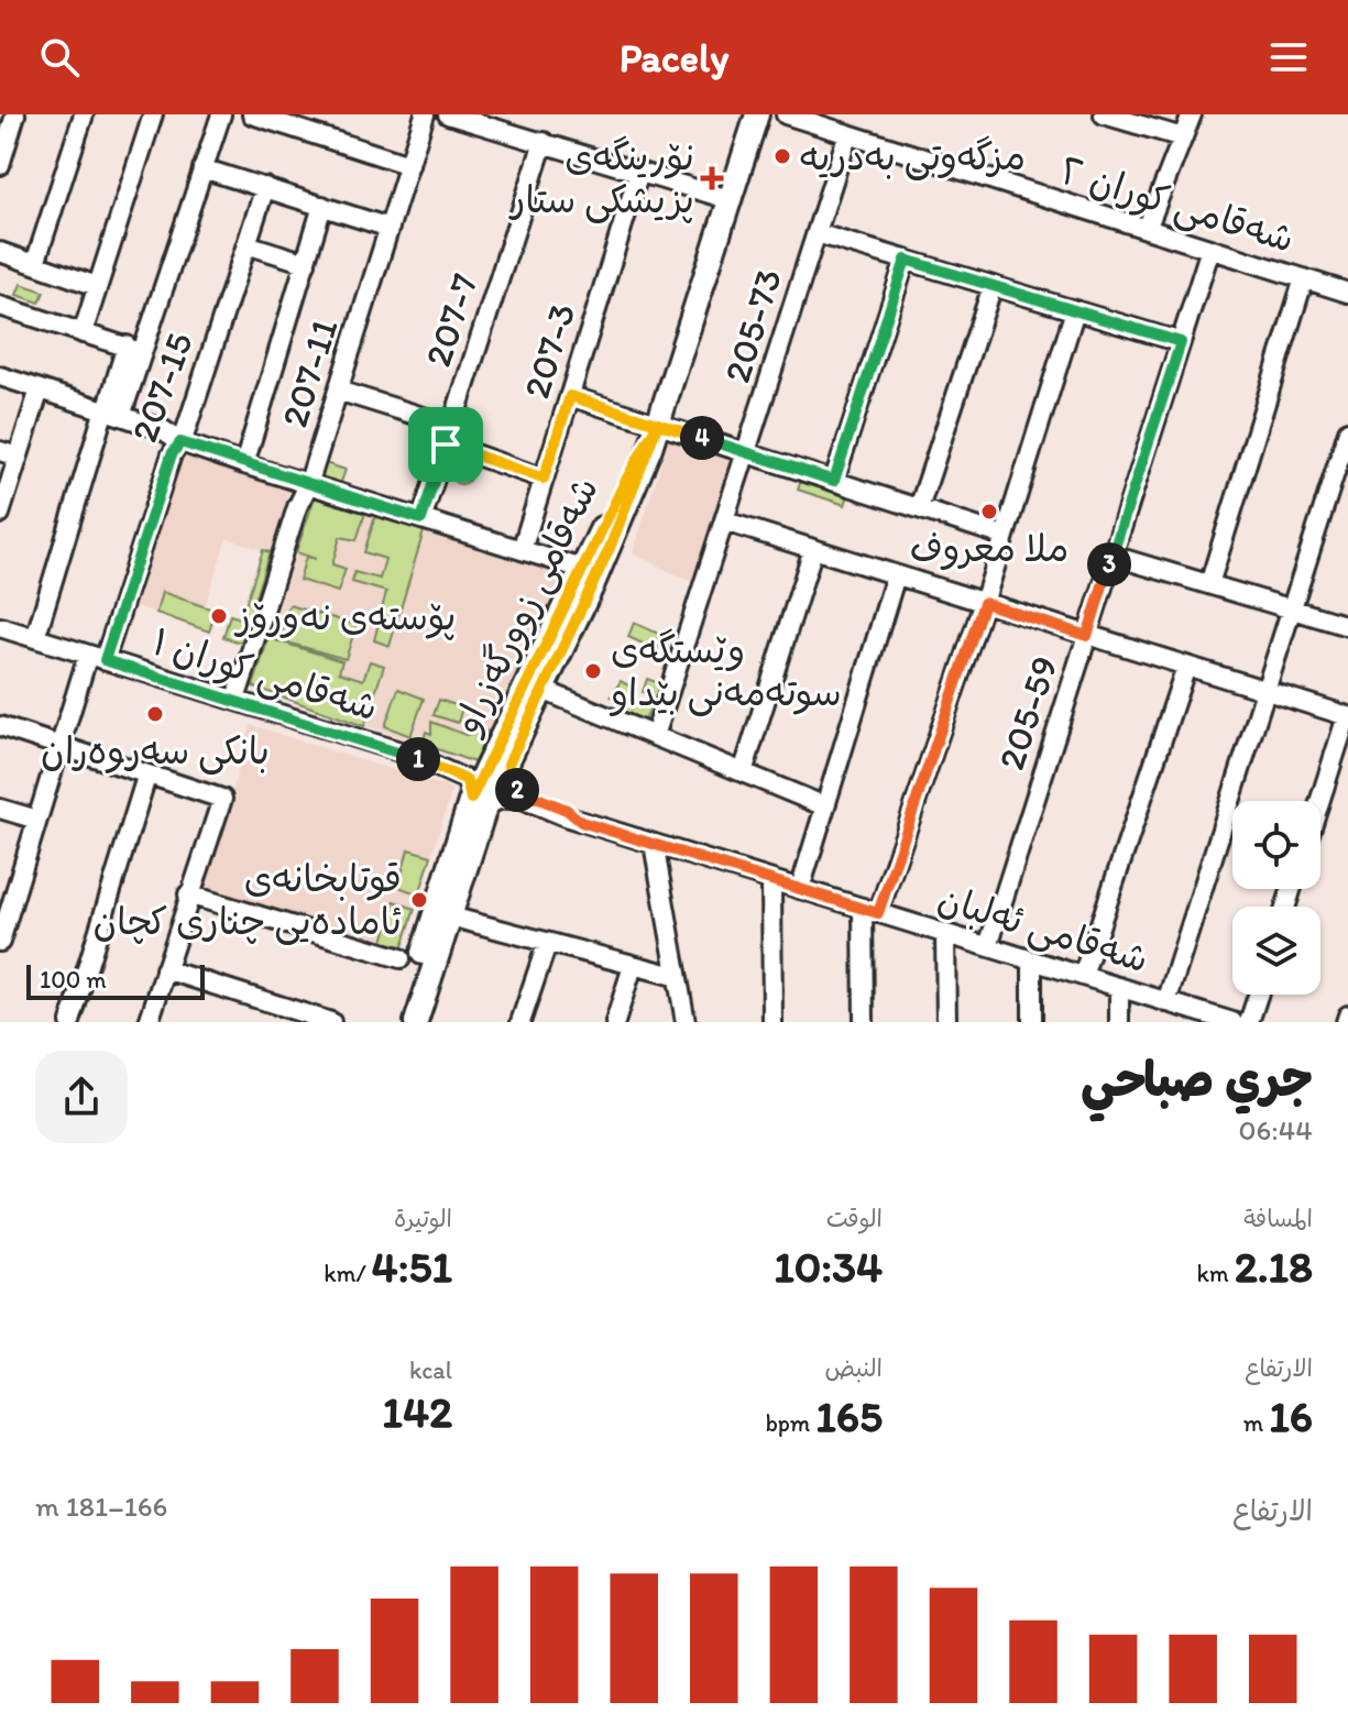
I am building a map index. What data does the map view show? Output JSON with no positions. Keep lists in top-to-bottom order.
{
  "streets": {
    "main road": ["شەقامی زوورگەزراو"],
    "street": [
      "شەقامی کوران ٢",
      "207-7",
      "205-73",
      "207-3",
      "207-11",
      "207-15",
      "شەقامی کوران ١",
      "205-59",
      "شەقامی ئەلبان"
    ]
  },
  "crossings": [
    ["شەقامی کوران ٢", "205-73"],
    ["شەقامی کوران ٢", "205-59"],
    ["207-11", "شەقامی کوران ١"],
    ["207-15", "شەقامی کوران ١"],
    ["شەقامی زوورگەزراو", "شەقامی کوران ١"],
    ["شەقامی زوورگەزراو", "شەقامی ئەلبان"],
    ["شەقامی کوران ١", "شەقامی ئەلبان"],
    ["205-59", "شەقامی ئەلبان"]
  ],
  "places": {
    "other": [
      "مزگه‌وتی به‌دریه",
      "ملا معروف",
      "پۆسته‌ی نه‌ورۆز",
      "وێستگەی سوتەمەنی بێداو",
      "بانکی سەروەران",
      "قوتابخانەی ئامادەیی چناری کچان"
    ],
    "health": ["نۆرینگەی پزیشکی ستار"]
  },
  "scale_bar": "100 m",
  "page": {
    "header": "Pacely",
    "pins": [
      "4",
      "3",
      "1",
      "2"
    ],
    "scale": "100 m",
    "heading": ["جري صباحي", "06:44"],
    "stats": [
      ["المسافة", "2.18 km"],
      ["الوقت", "10:34"],
      ["الوتيرة", "4:51 /km"],
      ["الارتفاع", "16 m"],
      ["النبض", "165 bpm"],
      ["kcal", "142"]
    ],
    "chart": ["الارتفاع", "166–181 m"]
  }
}
